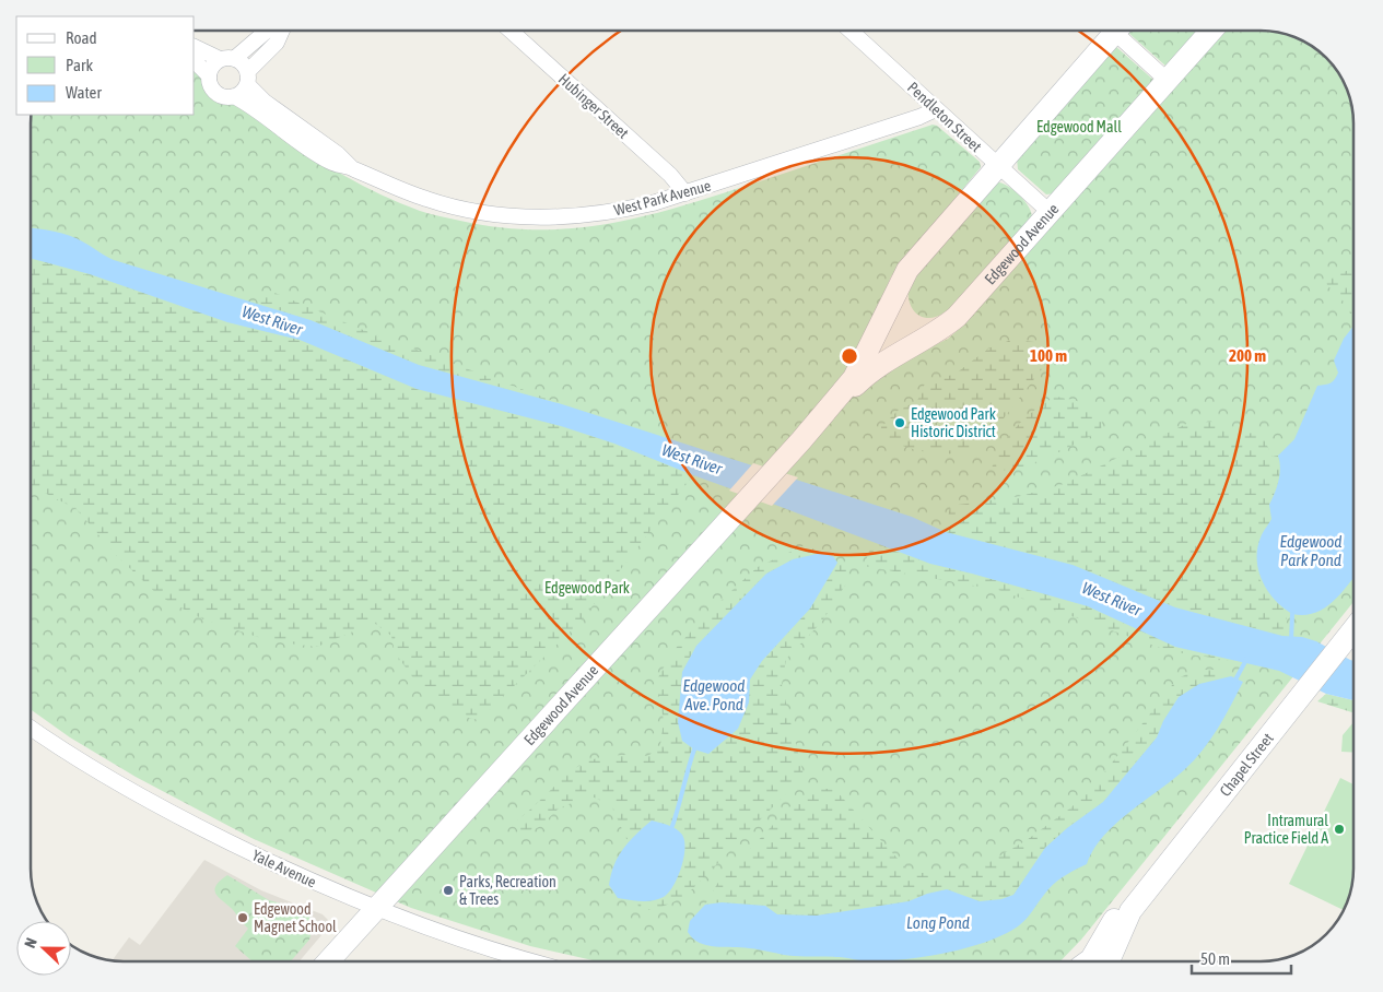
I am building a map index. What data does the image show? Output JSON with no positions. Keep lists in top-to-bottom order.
{
  "streets": {
    "street": [
      "Hubinger Street",
      "Pendleton Street",
      "West Park Avenue",
      "Edgewood Avenue",
      "Chapel Street",
      "Yale Avenue"
    ]
  },
  "crossings": [
    ["Hubinger Street", "West Park Avenue"],
    ["Pendleton Street", "West Park Avenue"],
    ["Pendleton Street", "Edgewood Avenue"],
    ["Edgewood Avenue", "Yale Avenue"]
  ],
  "water": [
    "West River",
    "Edgewood Park Pond",
    "Edgewood Ave. Pond",
    "Long Pond"
  ],
  "parks": ["Edgewood Mall", "Edgewood Park"],
  "places": [
    "Edgewood Park Historic District",
    "Intramural Practice Field A",
    "Parks, Recreation & Trees",
    "Edgewood Magnet School"
  ],
  "legend": ["Road", "Park", "Water"],
  "scale_bar": "50 m",
  "north": "left",
  "rings": ["100 m", "200 m"]
}
